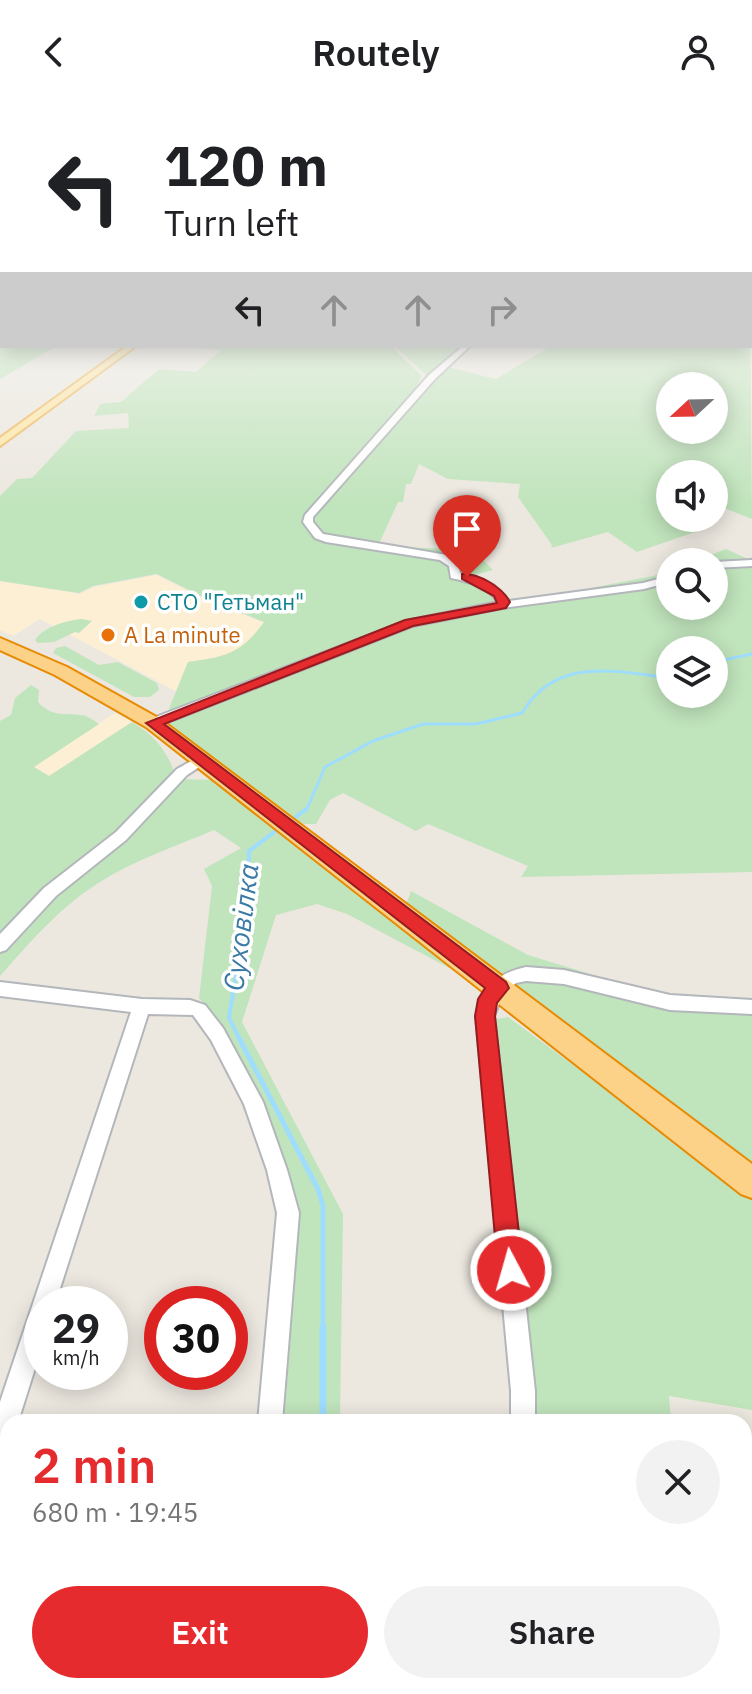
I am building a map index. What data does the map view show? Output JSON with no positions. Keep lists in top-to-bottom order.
{
  "water": ["Суховілка"],
  "places": ["СТО \"Гетьман\"", "A La minute"],
  "north": "left",
  "page": {
    "header": "Routely",
    "turn": ["120 m", "Turn left"],
    "speed": "29 km/h",
    "limit": "30",
    "heading": ["2 min", "680 m · 19:45"],
    "buttons": ["Exit", "Share"]
  }
}
